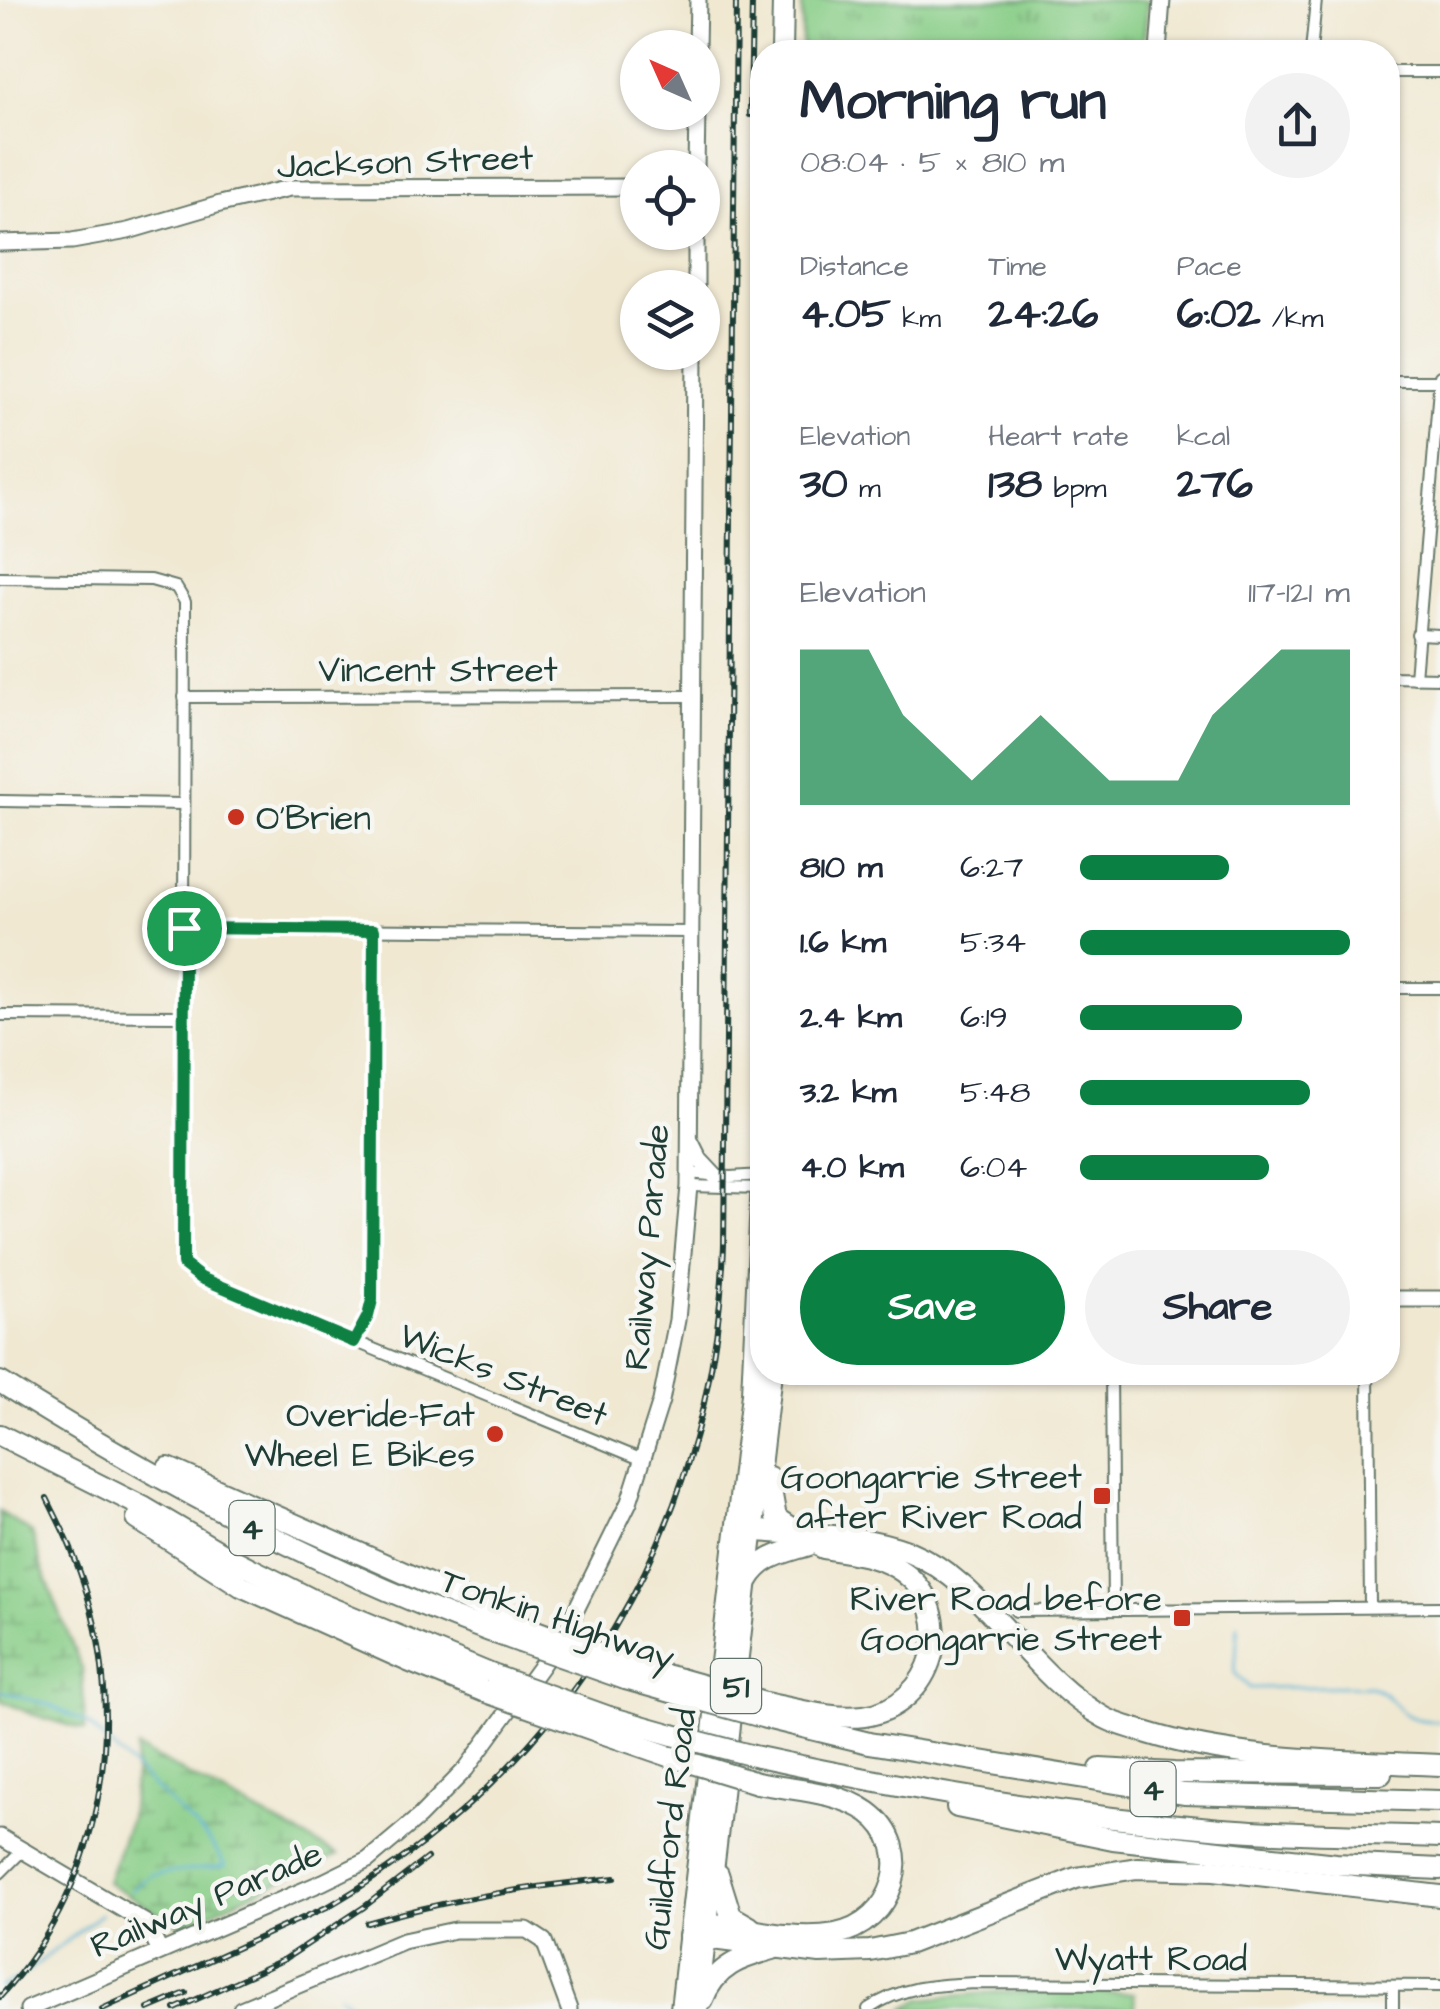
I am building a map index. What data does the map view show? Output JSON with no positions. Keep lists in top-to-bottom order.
{
  "streets": {
    "highway": [
      "4",
      "Tonkin Highway",
      "51",
      "Guildford Road"
    ],
    "street": [
      "Jackson Street",
      "Vincent Street",
      "Railway Parade",
      "Wicks Street",
      "Wyatt Road"
    ]
  },
  "crossings": [
    ["Vincent Street", "Railway Parade"],
    ["Vincent Street", "Wicks Street"],
    ["Railway Parade", "Wicks Street"]
  ],
  "places": {
    "other": ["O’Brien", "Overide-Fat Wheel E Bikes"],
    "transit": ["Goongarrie Street after River Road", "River Road before Goongarrie Street"]
  },
  "north": "top left",
  "page": {
    "heading": ["Morning run", "08:04 · 5 × 810 m"],
    "stats": [
      ["Distance", "4.05 km"],
      ["Time", "24:26"],
      ["Pace", "6:02 /km"],
      ["Elevation", "30 m"],
      ["Heart rate", "138 bpm"],
      ["kcal", "276"]
    ],
    "chart": ["Elevation", "117–121 m"],
    "list": [
      {
        "name": "810 m",
        "note": "6:27"
      },
      {
        "name": "1.6 km",
        "note": "5:34"
      },
      {
        "name": "2.4 km",
        "note": "6:19"
      },
      {
        "name": "3.2 km",
        "note": "5:48"
      },
      {
        "name": "4.0 km",
        "note": "6:04"
      }
    ],
    "buttons": ["Save", "Share"]
  }
}
